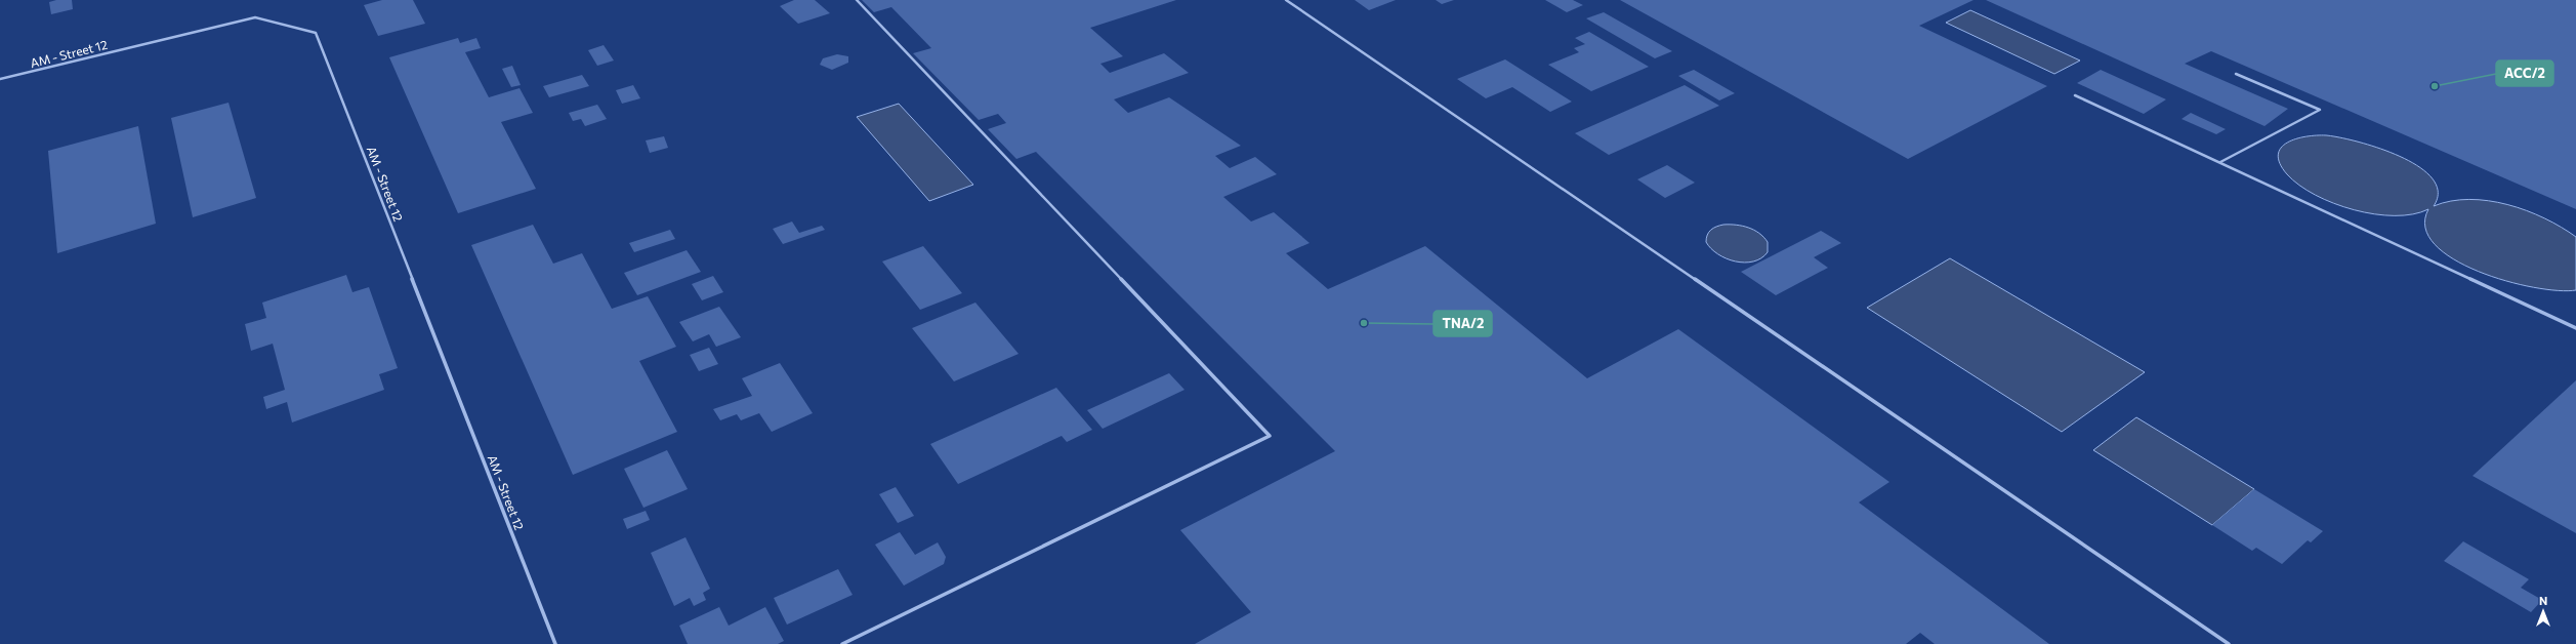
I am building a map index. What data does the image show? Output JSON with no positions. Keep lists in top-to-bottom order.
{
  "streets": {
    "lane": ["AM - Street 12"]
  },
  "places": ["ACC/2", "TNA/2"],
  "north": "top"
}
